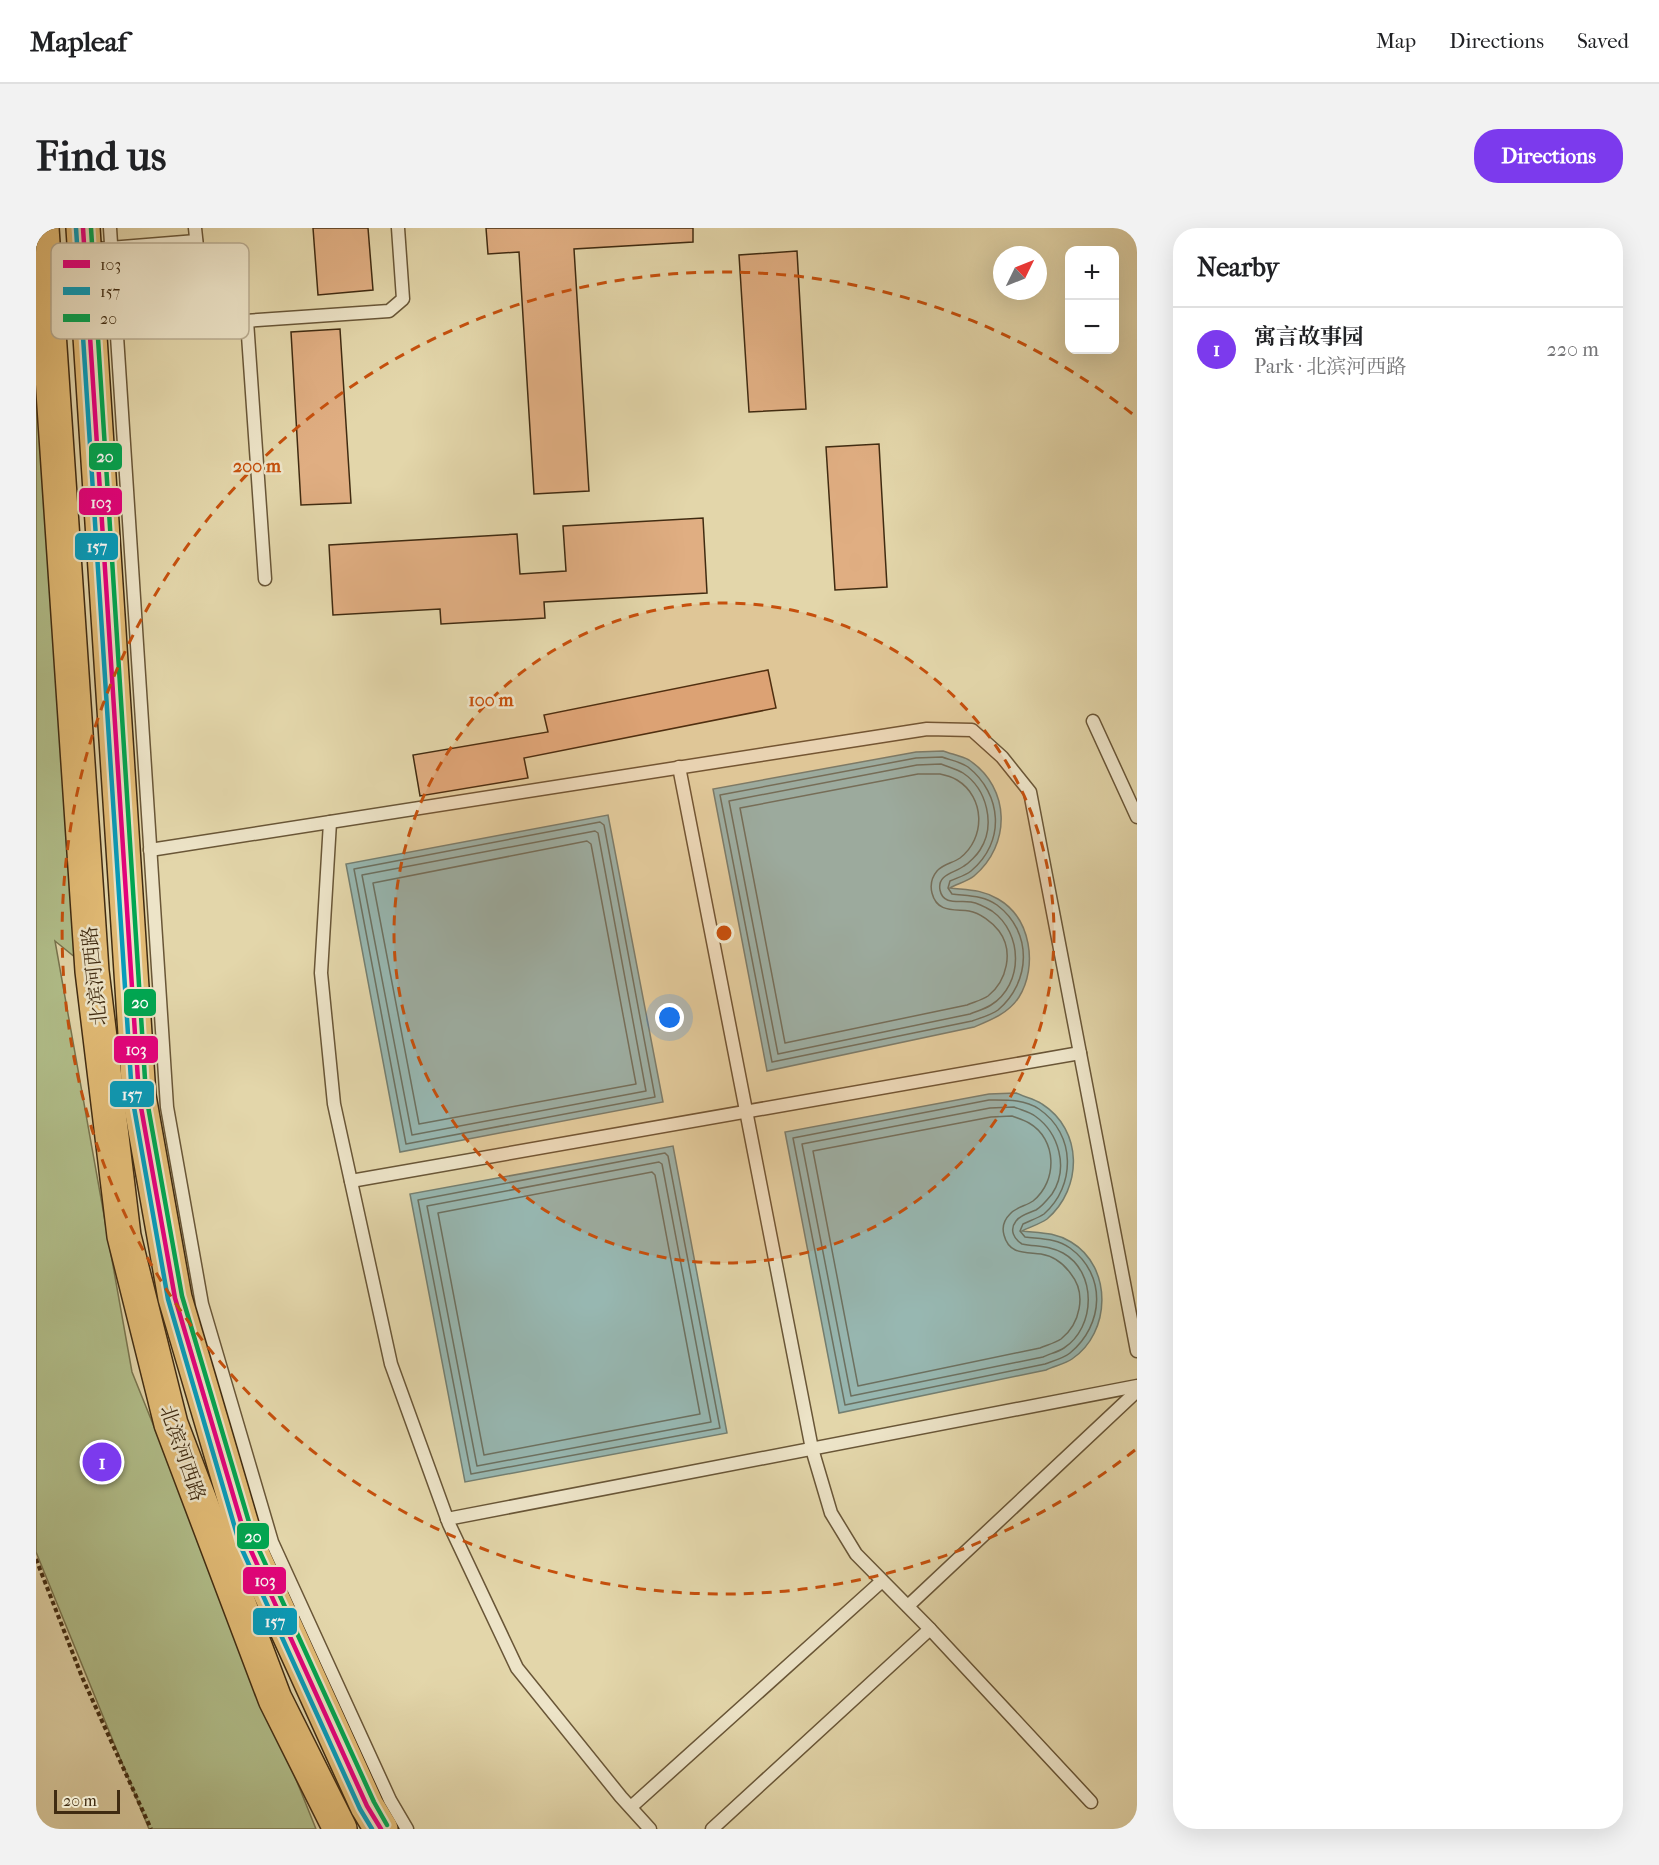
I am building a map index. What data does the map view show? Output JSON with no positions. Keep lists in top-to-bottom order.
{
  "streets": {
    "main road": ["北滨河西路"]
  },
  "lines": ["transit line 103", "transit line 157", "transit line 20"],
  "legend": ["103", "157", "20"],
  "scale_bar": "20 m",
  "north": "top right",
  "page": {
    "header": "Mapleaf",
    "nav": ["Map", "Directions", "Saved"],
    "buttons": "Directions",
    "title": "Find us",
    "heading": "Nearby",
    "map_buttons": ["+", "−"],
    "list": [
      {
        "mark": "1",
        "name": "寓言故事园",
        "note": "Park · 北滨河西路",
        "value": "220 m"
      }
    ],
    "pins": "1",
    "scale": "20 m"
  },
  "rings": ["200 m", "100 m"]
}
